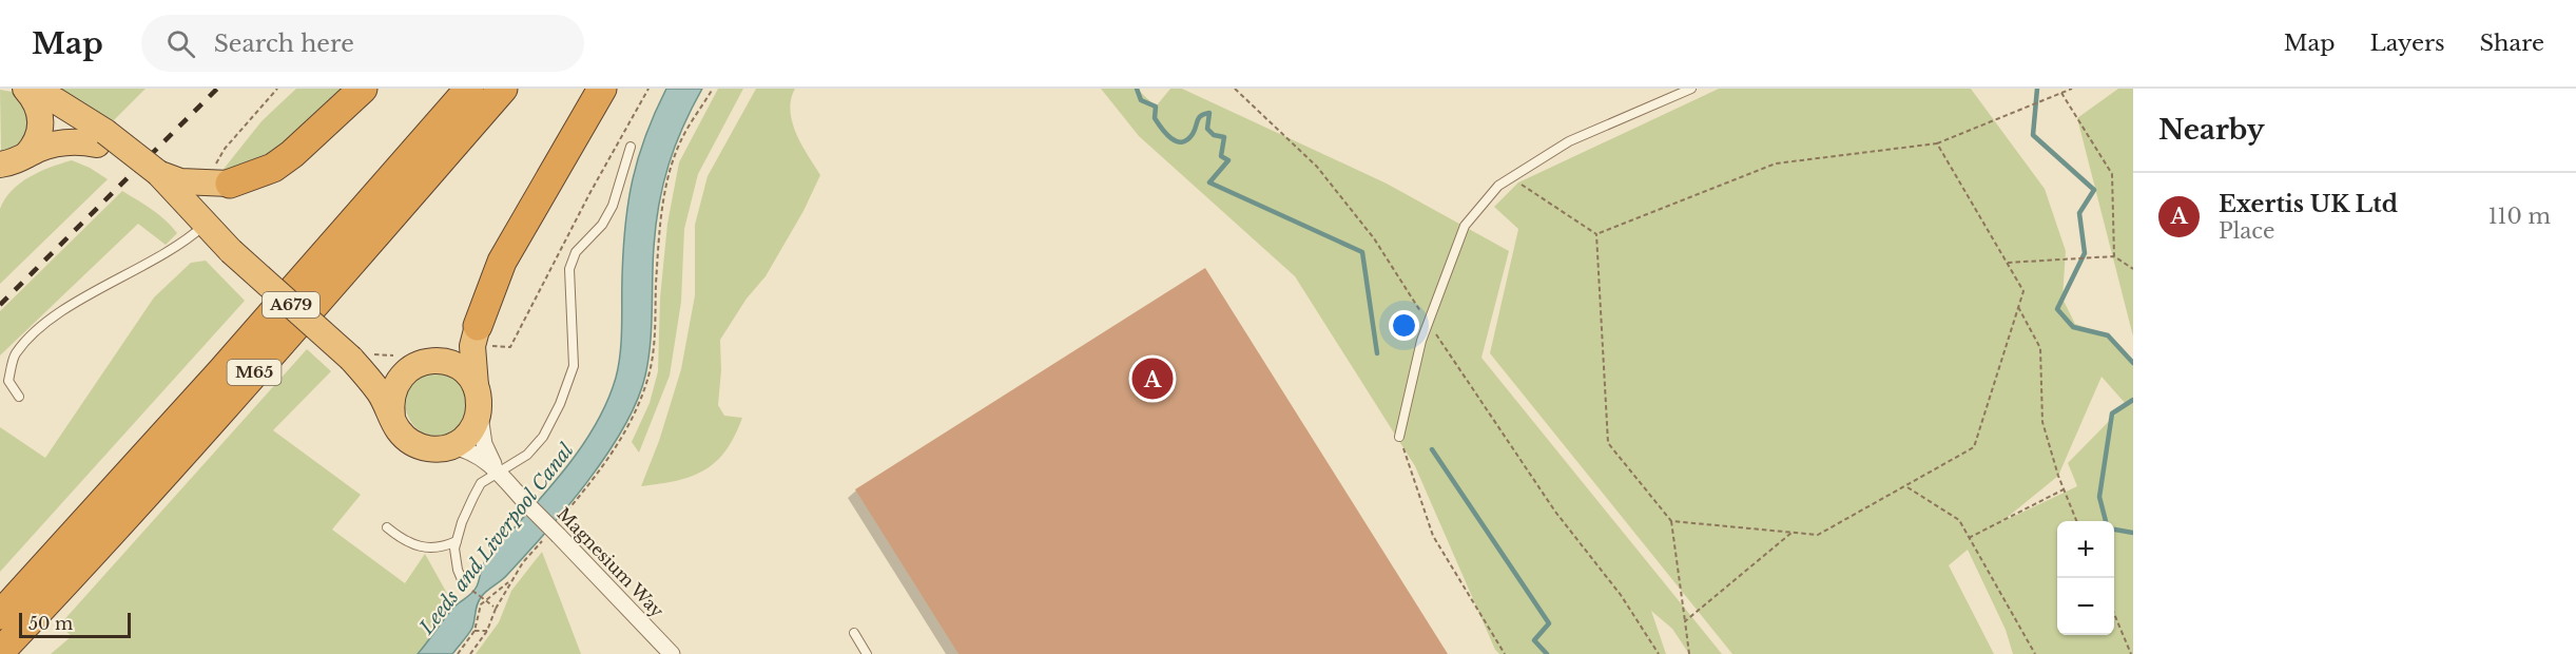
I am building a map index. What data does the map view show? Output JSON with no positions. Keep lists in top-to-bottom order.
{
  "streets": {
    "highway": ["A679", "M65"],
    "street": ["Magnesium Way"]
  },
  "crossings": [
    ["A679", "Magnesium Way"]
  ],
  "water": ["Leeds and Liverpool Canal"],
  "scale_bar": "50 m",
  "page": {
    "header": "Map",
    "search": "Search here",
    "nav": ["Map", "Layers", "Share"],
    "heading": "Nearby",
    "list": [
      {
        "mark": "A",
        "name": "Exertis UK Ltd",
        "note": "Place",
        "value": "110 m"
      }
    ],
    "pins": "A",
    "map_buttons": ["+", "−"],
    "scale": "50 m"
  }
}
